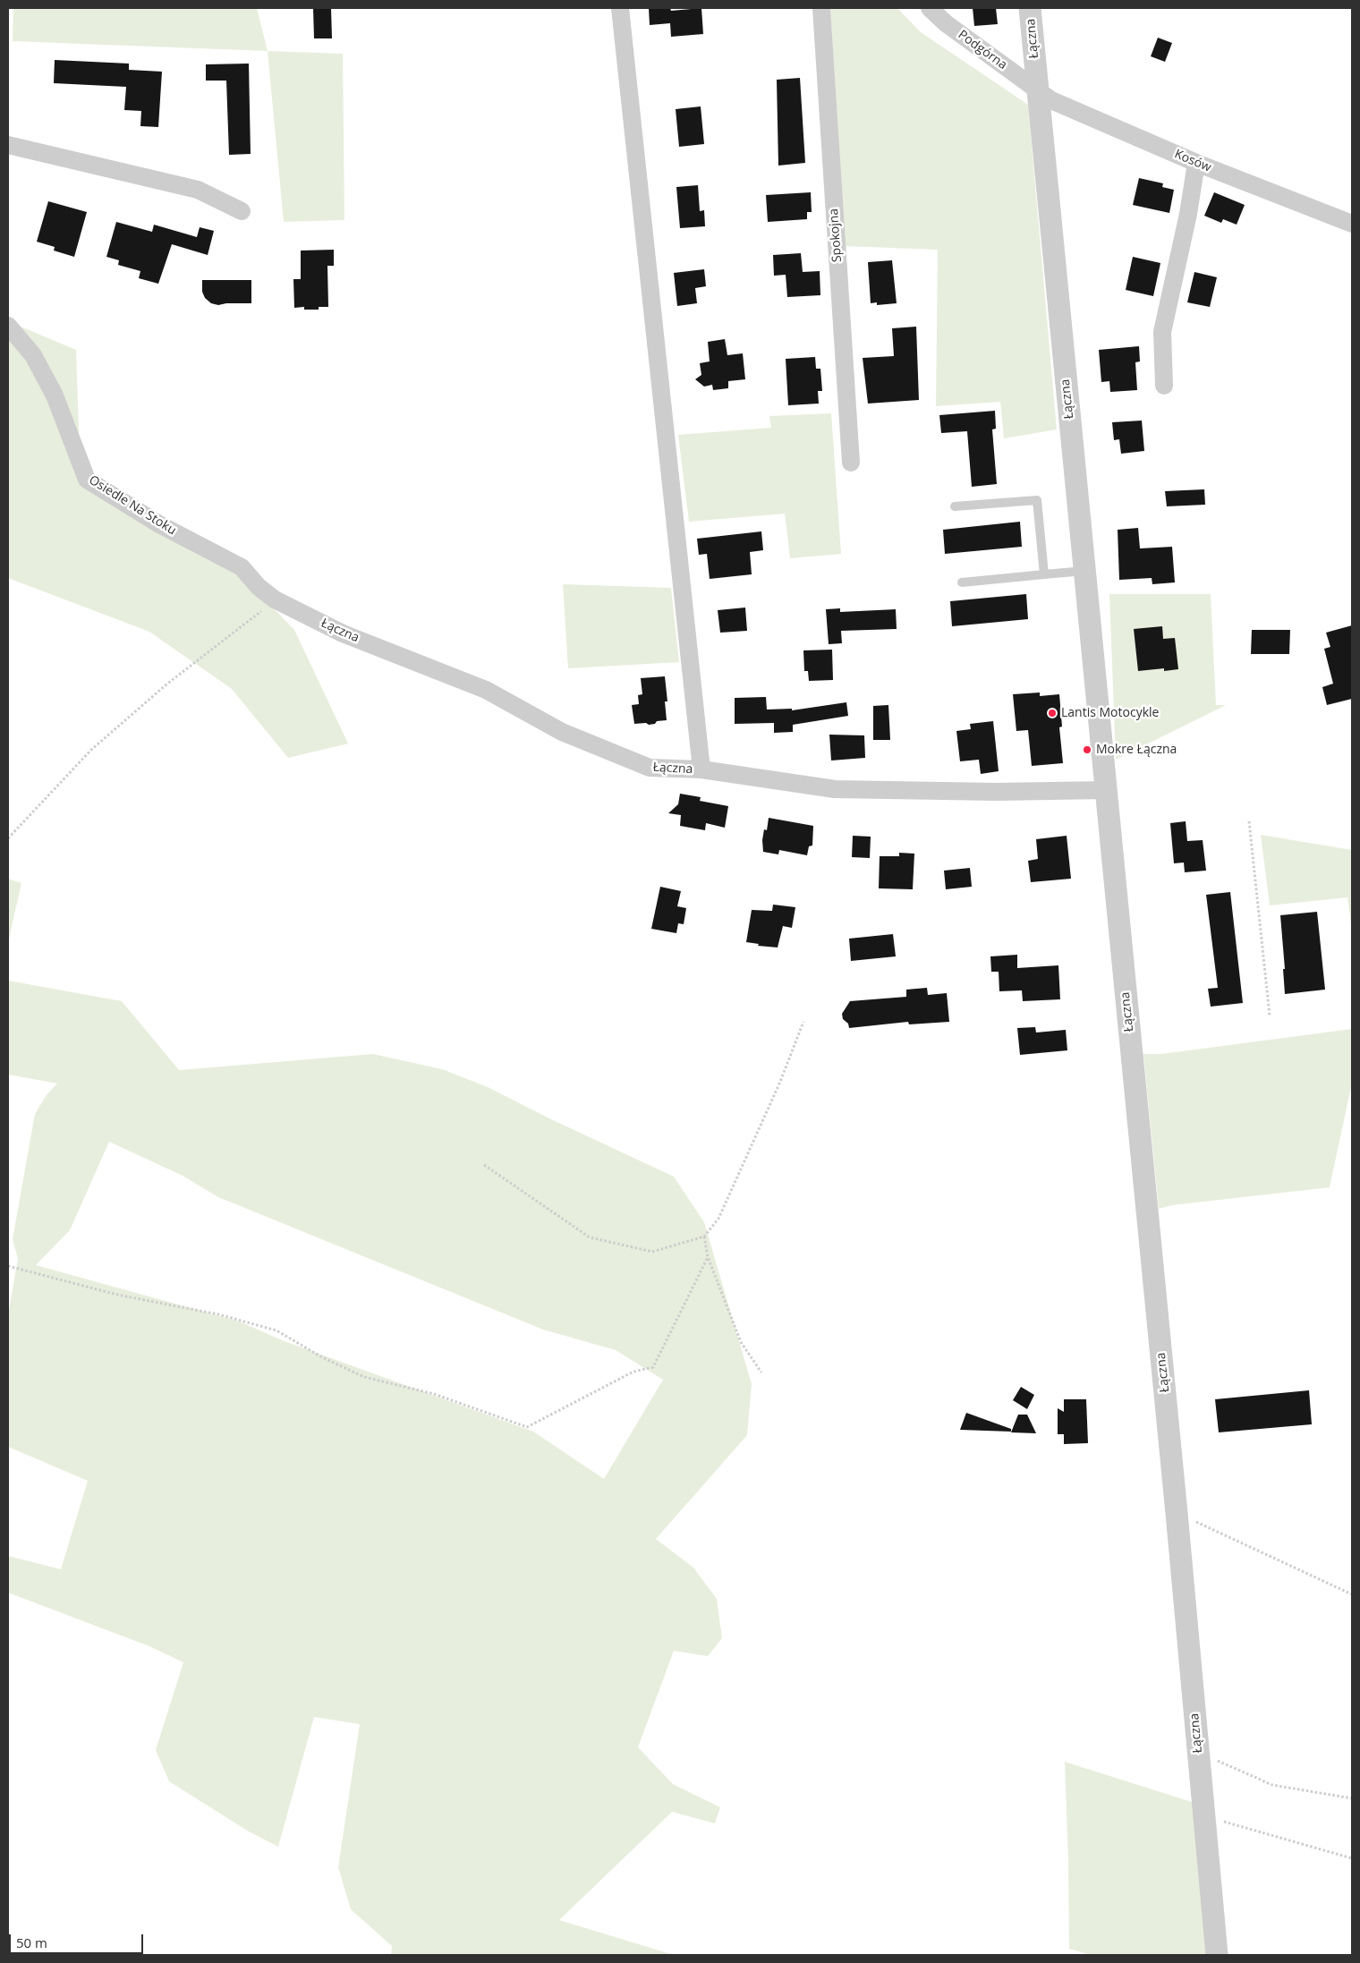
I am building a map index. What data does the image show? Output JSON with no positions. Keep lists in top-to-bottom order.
{
  "streets": {
    "street": [
      "Łączna",
      "Podgórna",
      "Kosów",
      "Spokojna",
      "Osiedle Na Stoku"
    ]
  },
  "crossings": [
    ["Łączna", "Podgórna"],
    ["Łączna", "Kosów"],
    ["Łączna", "Osiedle Na Stoku"],
    ["Podgórna", "Kosów"]
  ],
  "places": ["Lantis Motocykle", "Mokre Łączna"],
  "scale_bar": "50 m"
}
